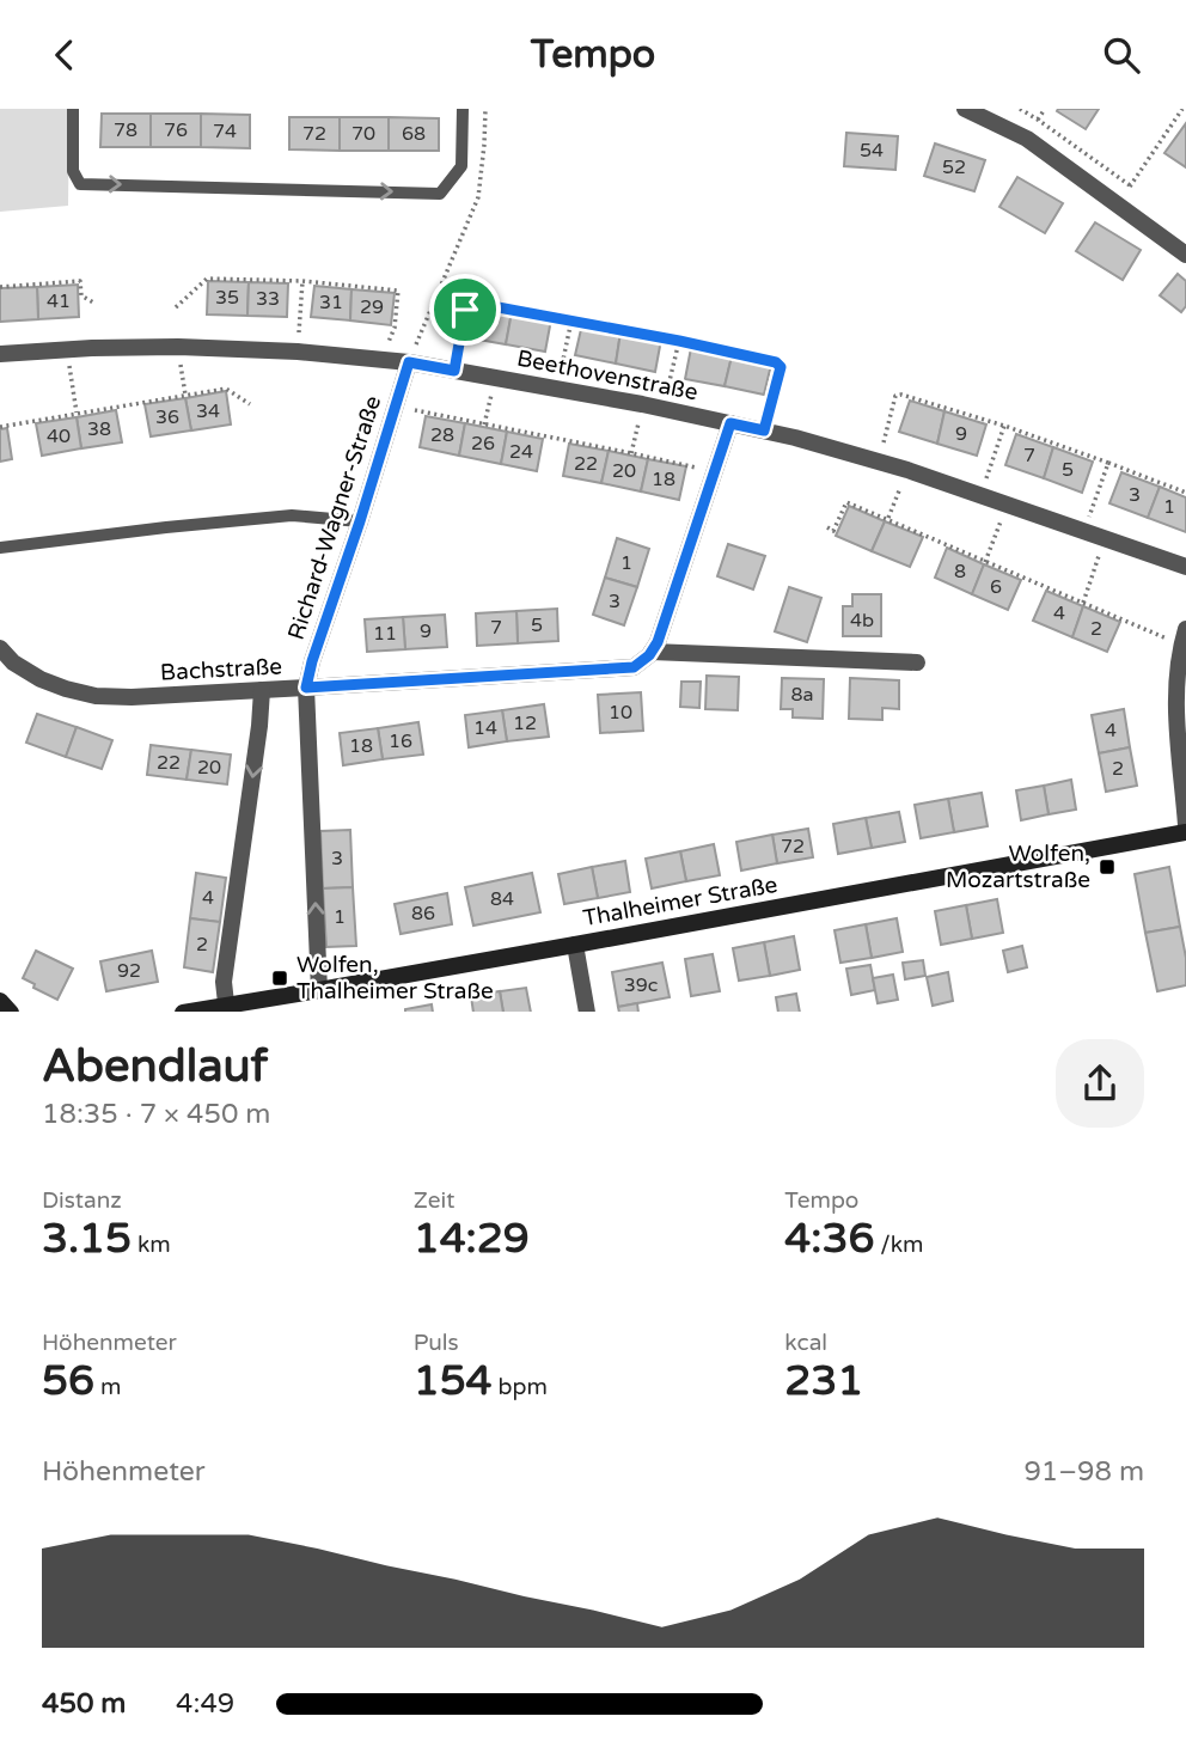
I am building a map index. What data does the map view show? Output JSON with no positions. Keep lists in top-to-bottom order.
{
  "streets": {
    "street": [
      "Beethovenstraße",
      "Richard-Wagner-Straße",
      "Bachstraße",
      "Thalheimer Straße"
    ]
  },
  "crossings": [
    ["Beethovenstraße", "Richard-Wagner-Straße"],
    ["Richard-Wagner-Straße", "Bachstraße"],
    ["Richard-Wagner-Straße", "Thalheimer Straße"]
  ],
  "places": {
    "transit": ["Wolfen, Mozartstraße", "Wolfen, Thalheimer Straße"]
  },
  "house_numbers": [
    "78",
    "76",
    "74",
    "72",
    "70",
    "68",
    "54",
    "52",
    "35",
    "33",
    "41",
    "31",
    "29",
    "34",
    "36",
    "38",
    "9",
    "28",
    "40",
    "26",
    "24",
    "7",
    "22",
    "5",
    "20",
    "18",
    "3",
    "1",
    "1",
    "8",
    "6",
    "3",
    "4",
    "4b",
    "5",
    "7",
    "2",
    "9",
    "11",
    "8a",
    "10",
    "12",
    "14",
    "4",
    "16",
    "18",
    "22",
    "20",
    "2",
    "72",
    "3",
    "4",
    "84",
    "86",
    "1",
    "2",
    "92",
    "39c"
  ],
  "page": {
    "header": "Tempo",
    "heading": ["Abendlauf", "18:35 · 7 × 450 m"],
    "stats": [
      ["Distanz", "3.15 km"],
      ["Zeit", "14:29"],
      ["Tempo", "4:36 /km"],
      ["Höhenmeter", "56 m"],
      ["Puls", "154 bpm"],
      ["kcal", "231"]
    ],
    "chart": ["Höhenmeter", "91–98 m"],
    "list": [
      {
        "name": "450 m",
        "note": "4:49"
      }
    ]
  }
}
